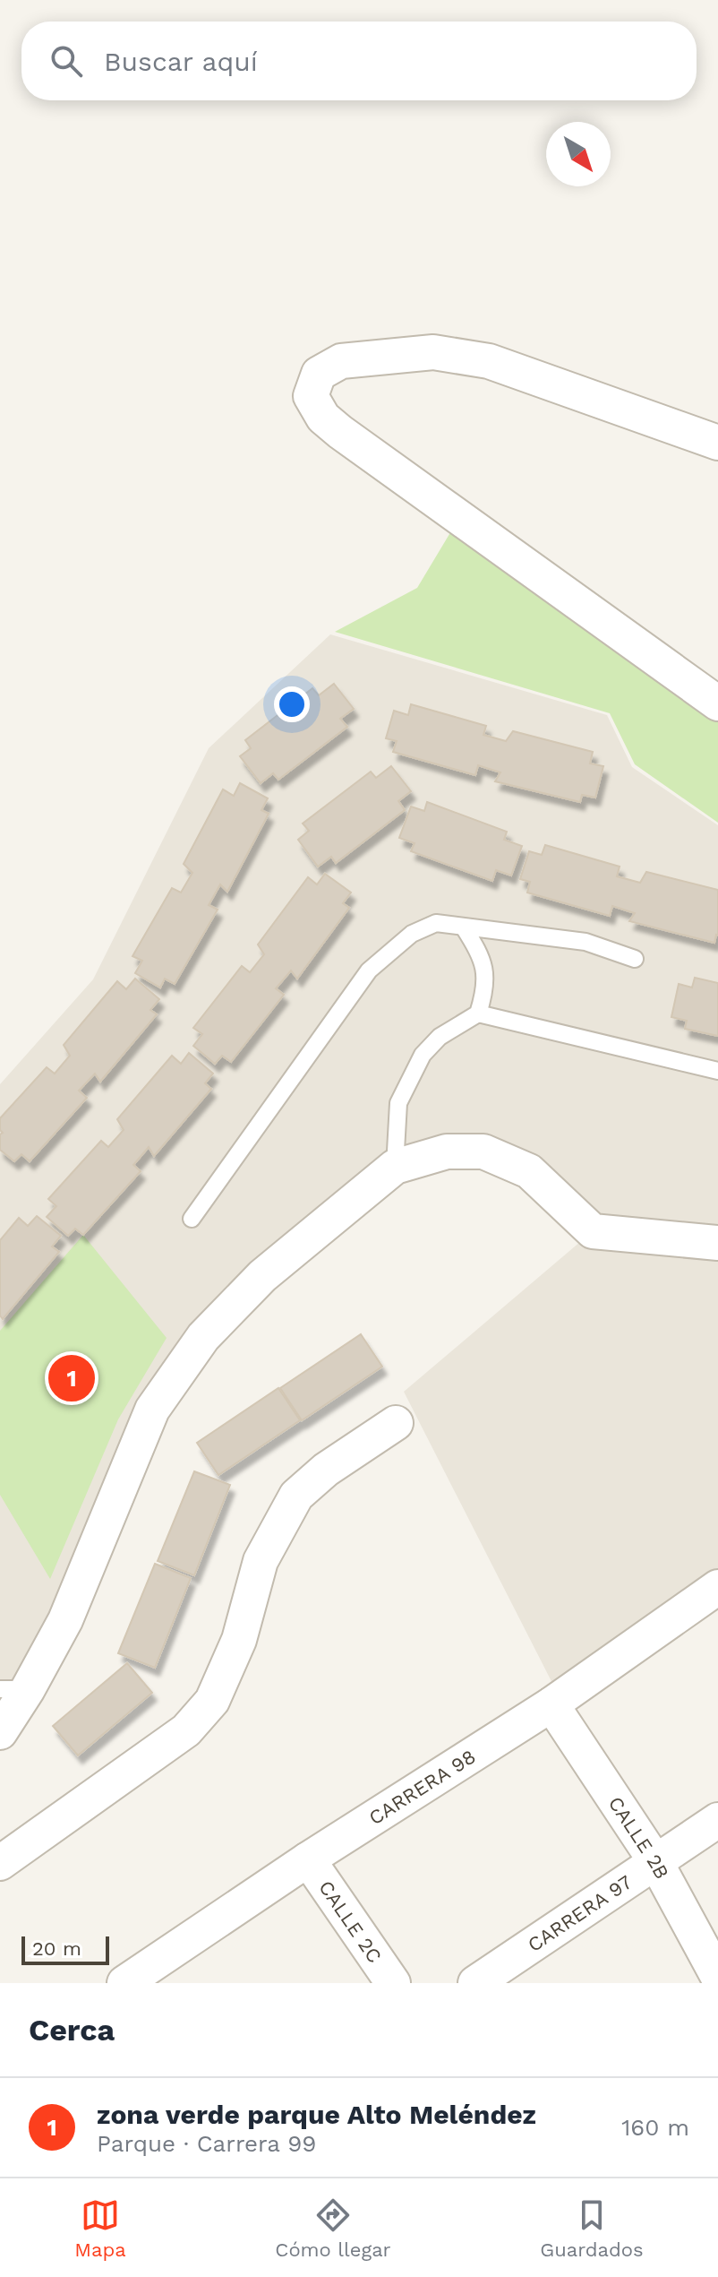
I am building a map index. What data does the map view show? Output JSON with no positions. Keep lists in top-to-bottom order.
{
  "streets": {
    "street": [
      "CARRERA 98",
      "CALLE 2B",
      "CARRERA 97",
      "CALLE 2C"
    ]
  },
  "crossings": [
    ["CARRERA 98", "CALLE 2B"],
    ["CARRERA 98", "CALLE 2C"],
    ["CALLE 2B", "CARRERA 97"]
  ],
  "scale_bar": "20 m",
  "north": "bottom right",
  "page": {
    "search": "Buscar aquí",
    "pins": "1",
    "scale": "20 m",
    "heading": "Cerca",
    "list": [
      {
        "mark": "1",
        "name": "zona verde parque Alto Meléndez",
        "note": "Parque · Carrera 99",
        "value": "160 m"
      }
    ],
    "nav": ["Mapa", "Cómo llegar", "Guardados"]
  }
}
